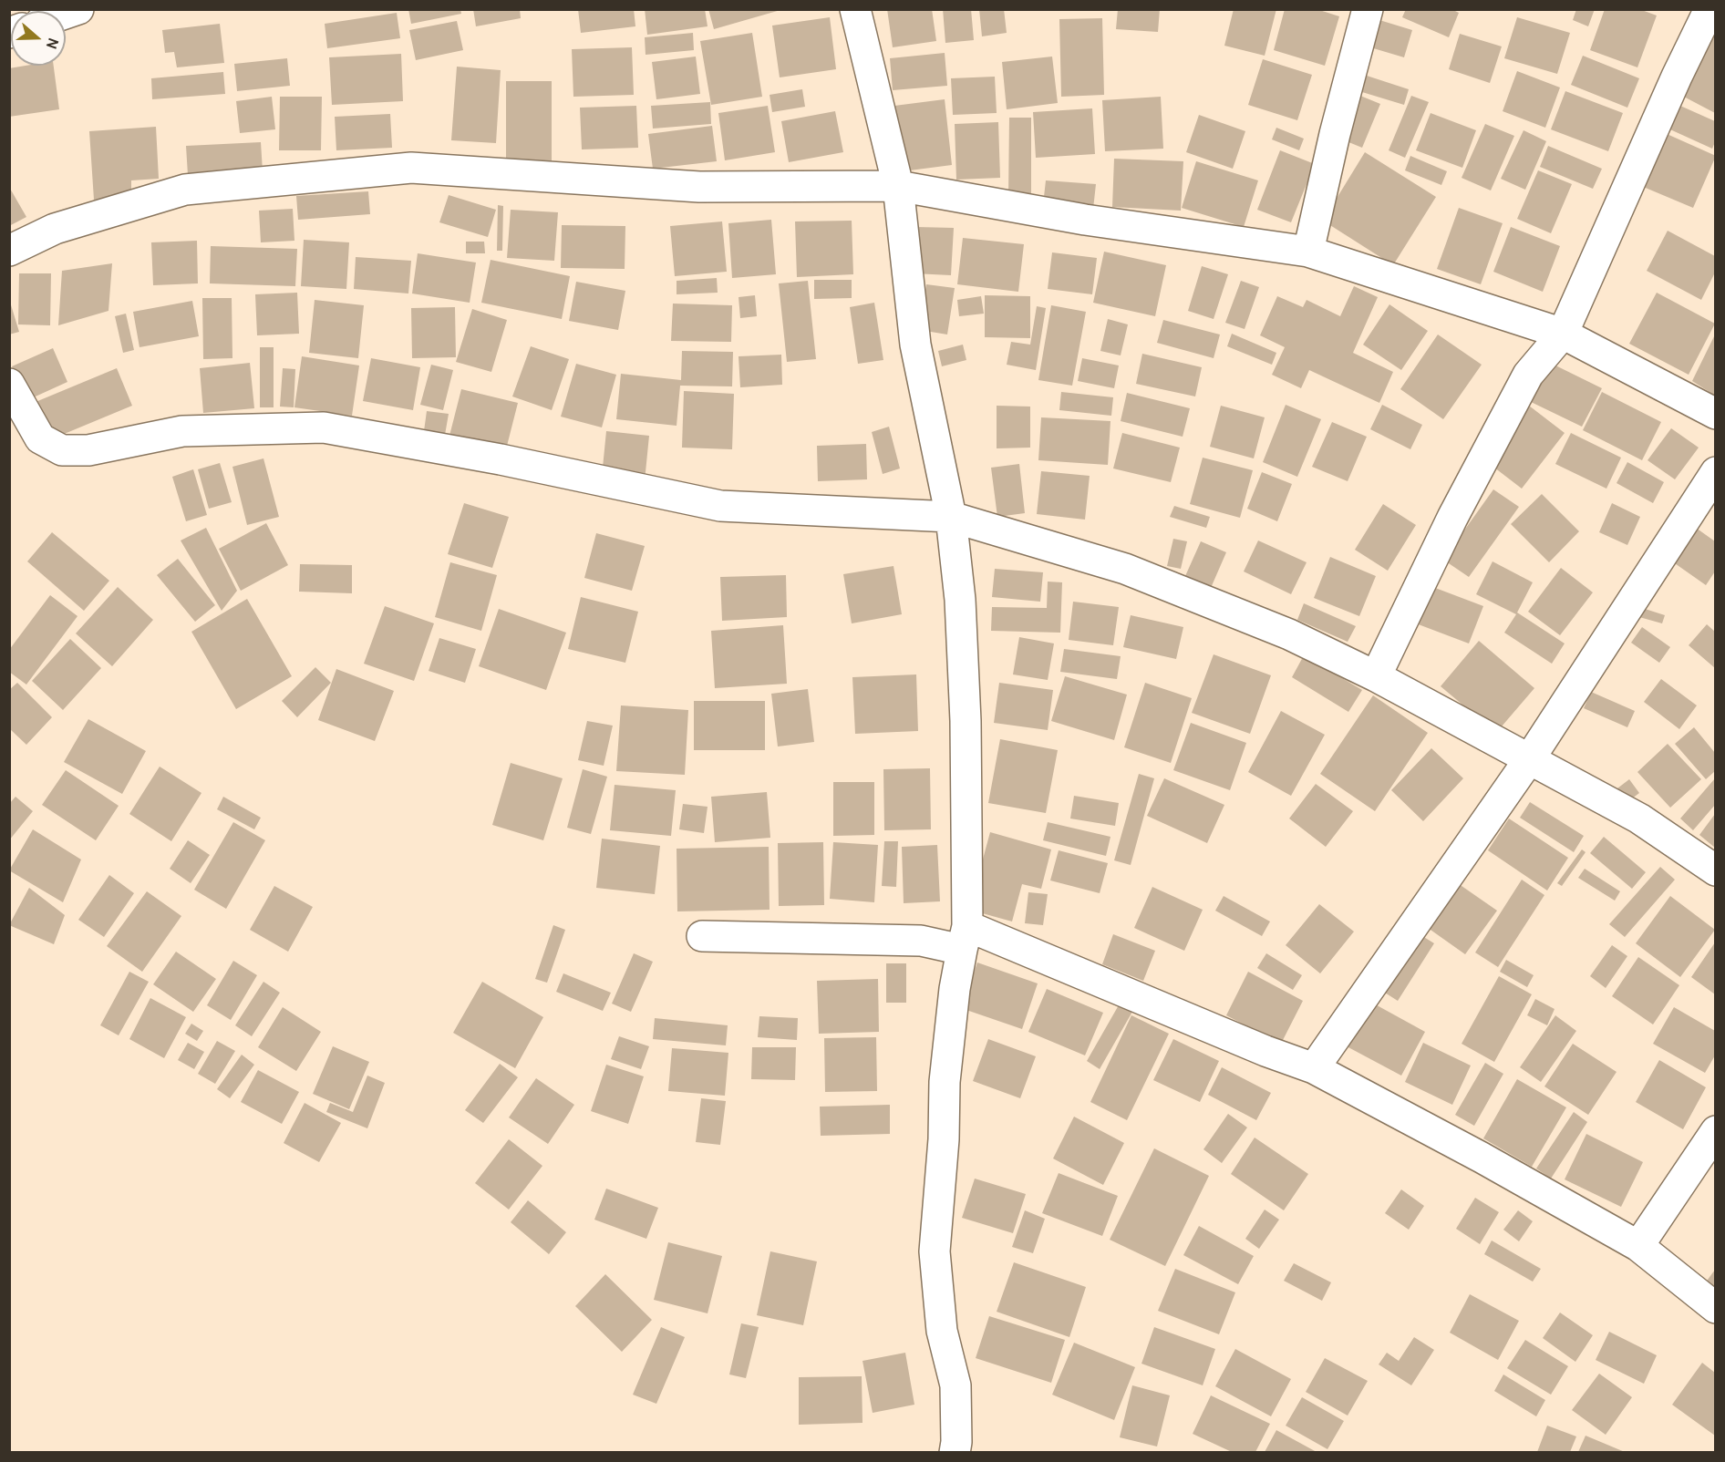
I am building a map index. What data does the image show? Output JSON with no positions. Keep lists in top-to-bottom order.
{
  "north": "right"
}
